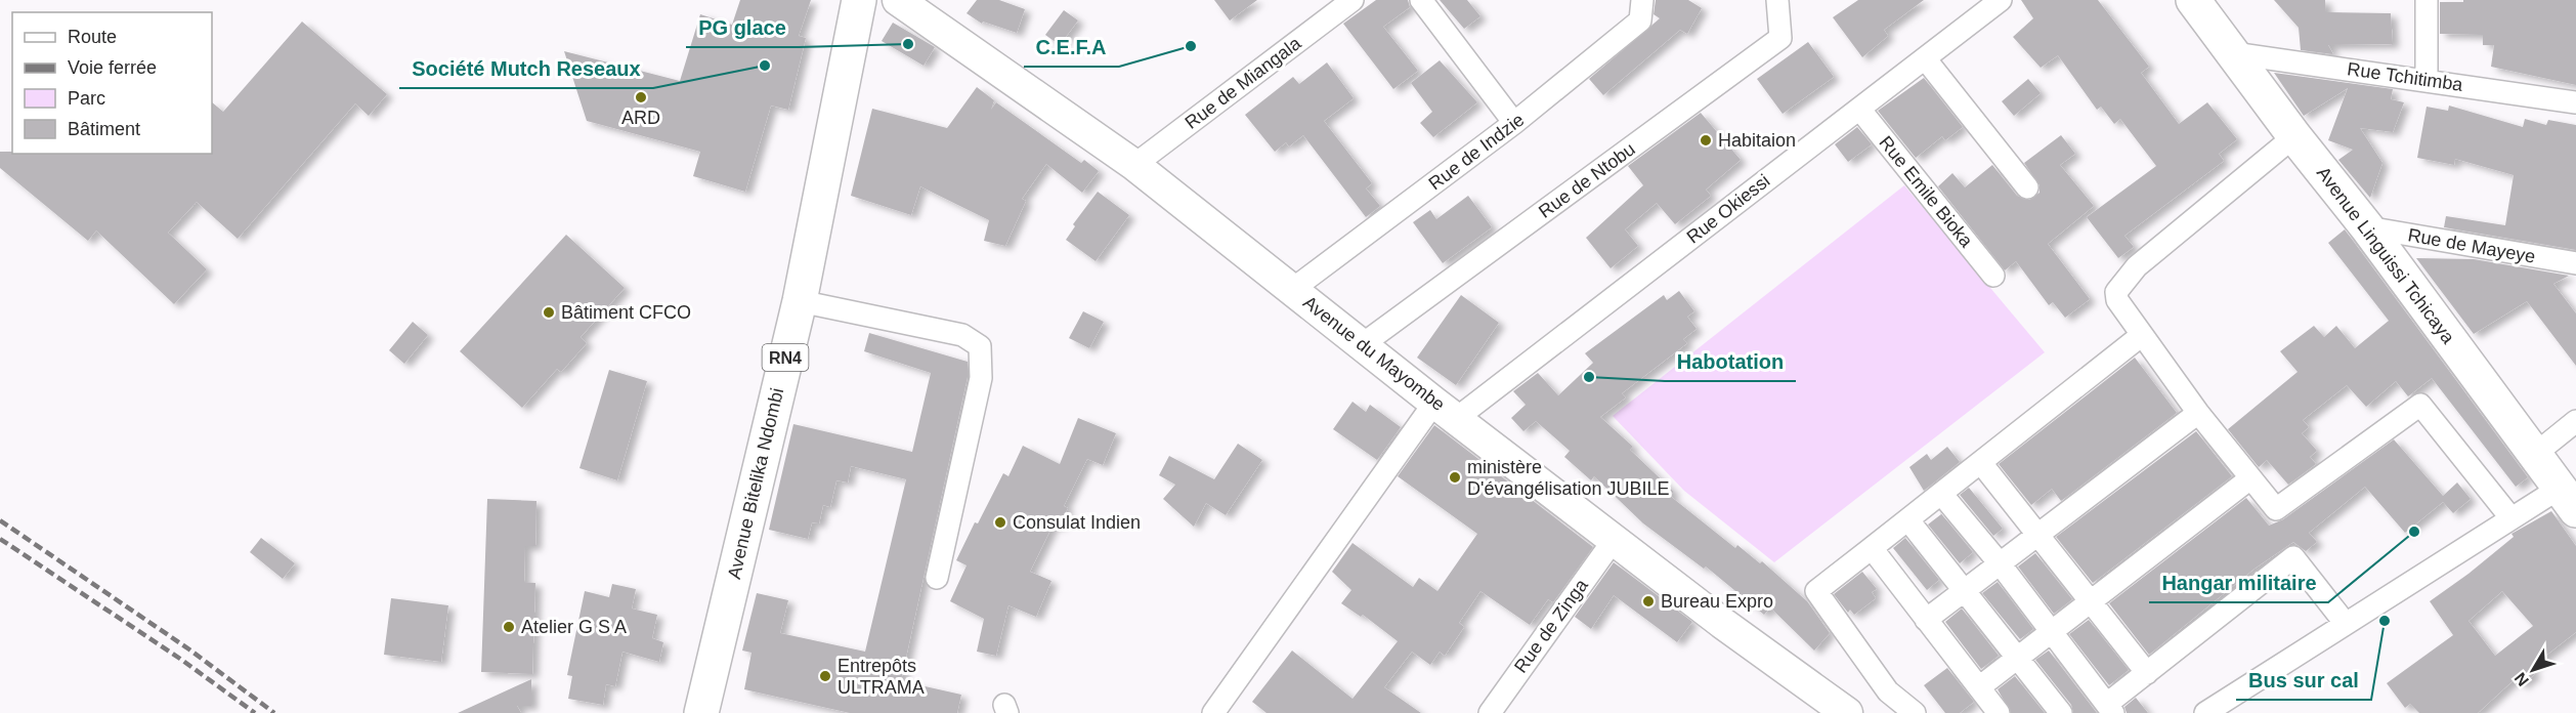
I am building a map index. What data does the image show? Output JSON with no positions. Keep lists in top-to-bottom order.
{
  "streets": {
    "main road": ["Avenue Linguissi Tchicaya", "RN4", "Avenue Bitelika Ndombi"],
    "street": [
      "Rue Tchitimba",
      "Rue de Miangala",
      "Rue de Indzie",
      "Rue de Ntobu",
      "Rue Emile Bioka",
      "Rue Okiessi",
      "Rue de Mayeye",
      "Avenue du Mayombe",
      "Rue de Zinga"
    ]
  },
  "crossings": [
    ["Rue Tchitimba", "Avenue Linguissi Tchicaya"],
    ["Rue de Miangala", "Avenue du Mayombe"],
    ["Rue de Indzie", "Avenue du Mayombe"],
    ["Rue de Ntobu", "Avenue du Mayombe"],
    ["Rue Emile Bioka", "Rue Okiessi"],
    ["Rue Okiessi", "Avenue du Mayombe"],
    ["Rue de Mayeye", "Avenue Linguissi Tchicaya"],
    ["Avenue du Mayombe", "Rue de Zinga"]
  ],
  "places": [
    "PG glace",
    "C.E.F.A",
    "Société Mutch Reseaux",
    "ARD",
    "Habitaion",
    "Bâtiment CFCO",
    "Habotation",
    "ministère D'évangélisation JUBILE",
    "Consulat Indien",
    "Hangar militaire",
    "Bureau Expro",
    "Bus sur cal",
    "Atelier G S A",
    "Entrepôts ULTRAMA"
  ],
  "legend": [
    "Route",
    "Voie ferrée",
    "Parc",
    "Bâtiment"
  ],
  "north": "bottom left"
}
